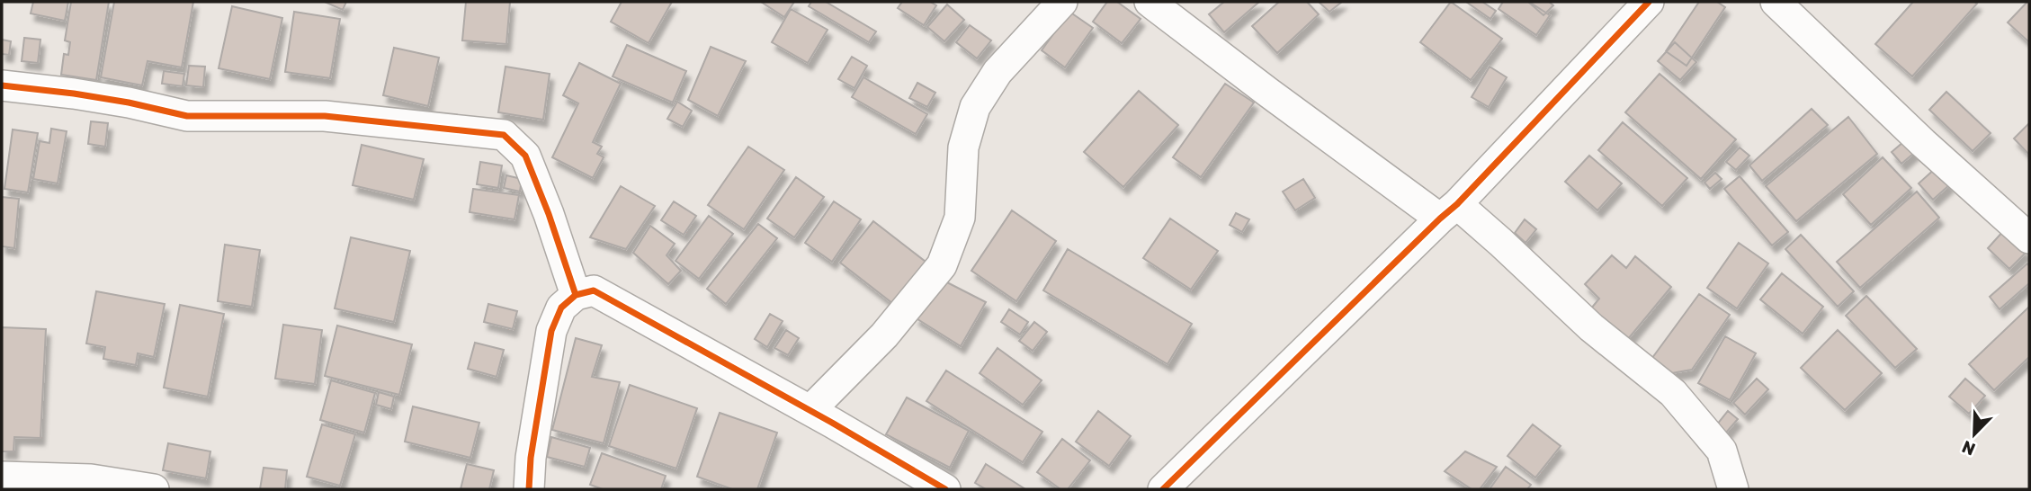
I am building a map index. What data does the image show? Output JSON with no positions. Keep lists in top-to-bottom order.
{
  "north": "bottom left"
}
